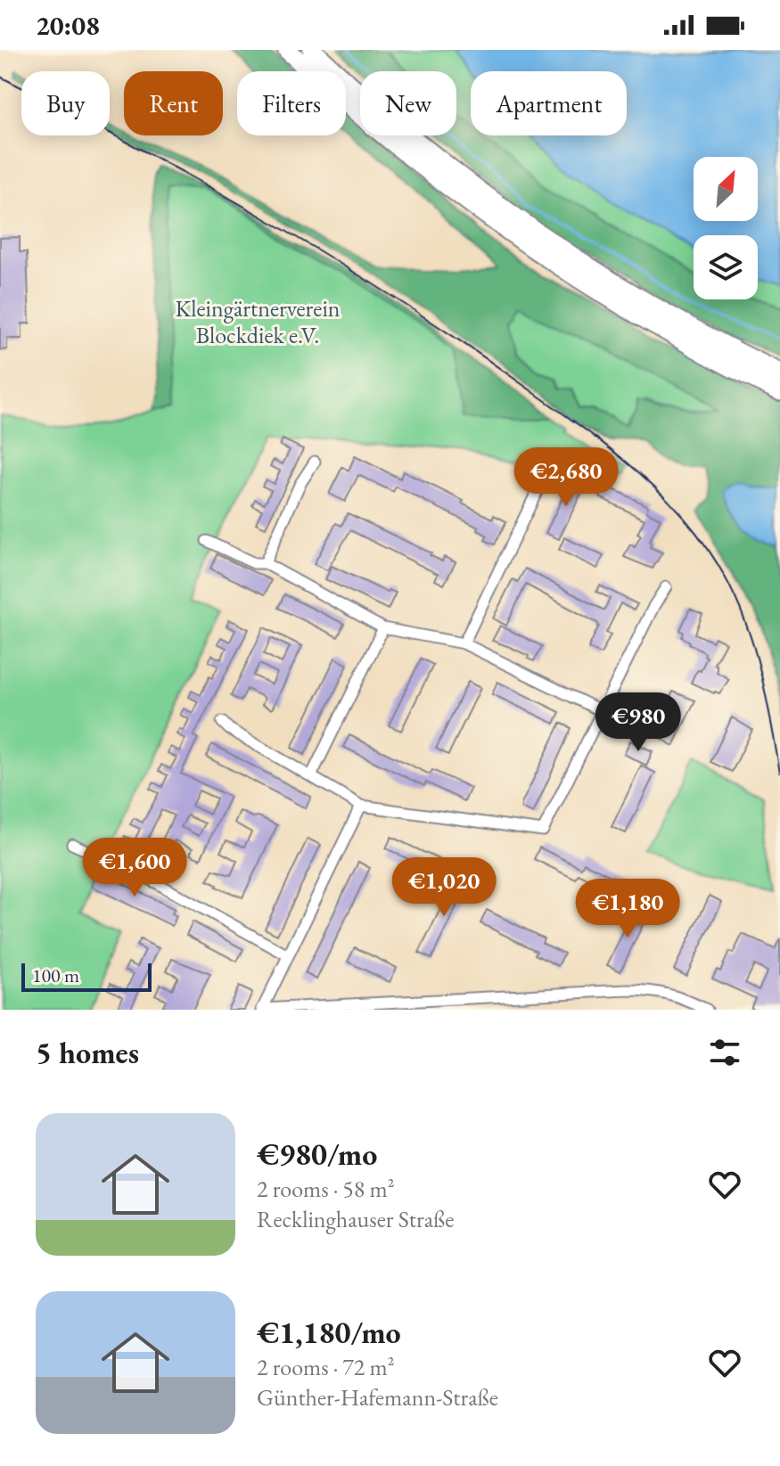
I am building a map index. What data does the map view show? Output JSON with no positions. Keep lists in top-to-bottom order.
{
  "parks": ["Kleingärtnerverein Blockdiek e.V."],
  "scale_bar": "100 m",
  "north": "top right",
  "page": {
    "status": "20:08",
    "chip": [
      "Buy",
      "Rent",
      "Filters",
      "New",
      "Apartment"
    ],
    "price": [
      "€2,680",
      "€980",
      "€1,600",
      "€1,020",
      "€1,180"
    ],
    "scale": "100 m",
    "heading": "5 homes",
    "list": [
      {
        "name": "€980/mo",
        "note": "2 rooms · 58 m² · Recklinghauser Straße"
      },
      {
        "name": "€1,180/mo",
        "note": "2 rooms · 72 m² · Günther-Hafemann-Straße"
      }
    ]
  }
}
